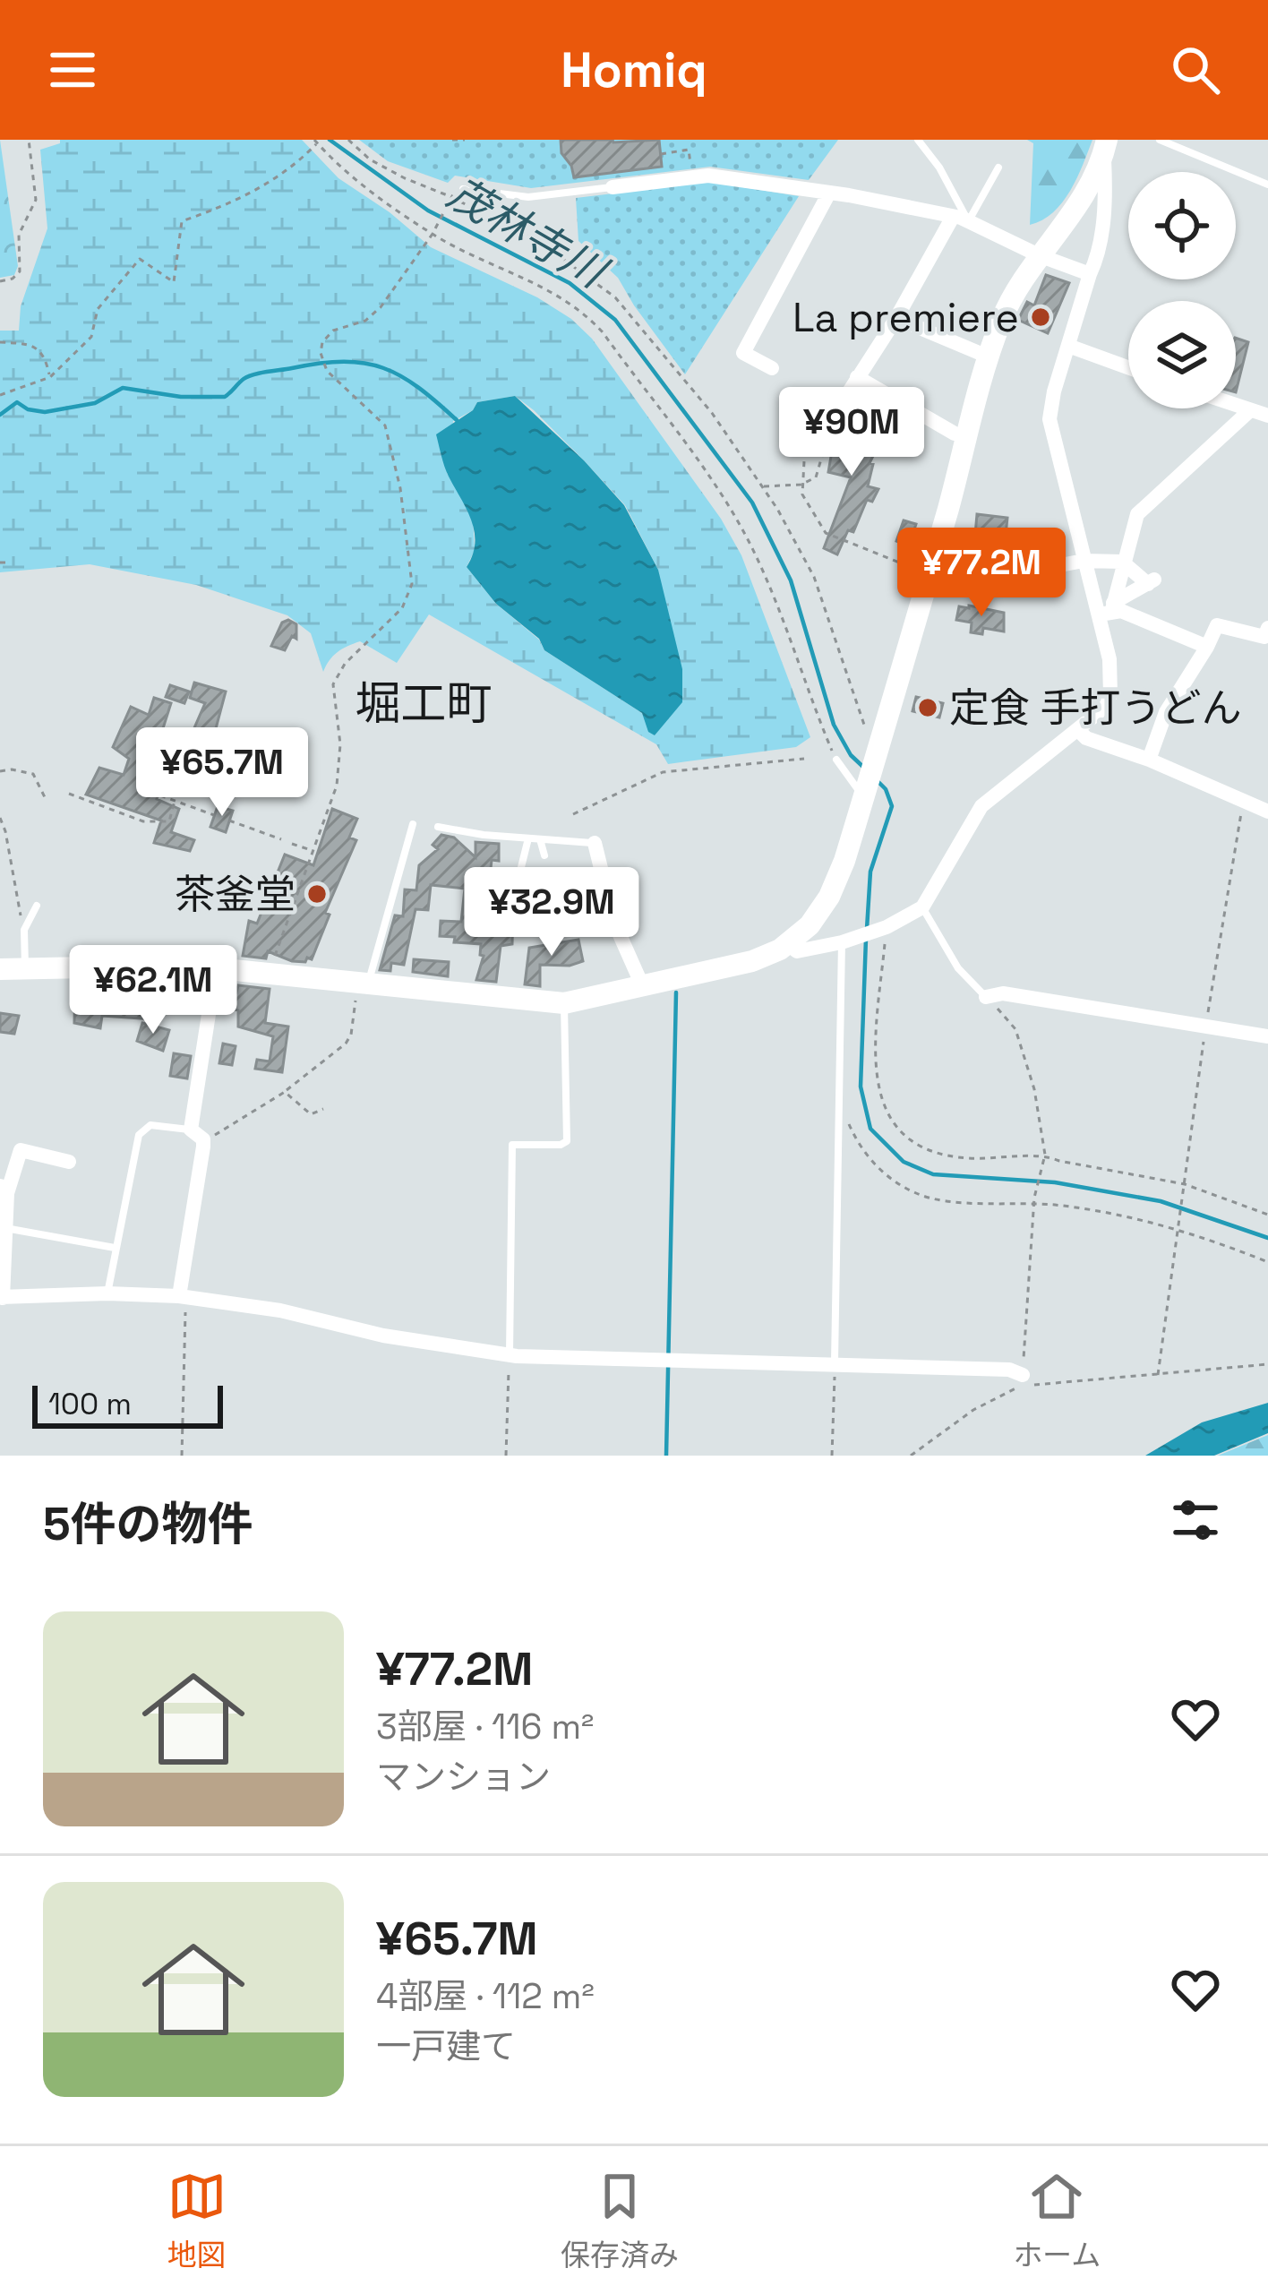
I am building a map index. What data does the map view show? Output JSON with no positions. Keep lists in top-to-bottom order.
{
  "districts": ["堀工町"],
  "water": ["茂林寺川"],
  "places": ["La premiere", "定食 手打うどん", "茶釜堂"],
  "scale_bar": "100 m",
  "page": {
    "header": "Homiq",
    "price": [
      "¥90M",
      "¥77.2M",
      "¥65.7M",
      "¥32.9M",
      "¥62.1M"
    ],
    "scale": "100 m",
    "heading": "5件の物件",
    "list": [
      {
        "name": "¥77.2M",
        "note": "3部屋 · 116 m² · マンション"
      },
      {
        "name": "¥65.7M",
        "note": "4部屋 · 112 m² · 一戸建て"
      }
    ],
    "tabs": ["地図", "保存済み", "ホーム"]
  }
}
